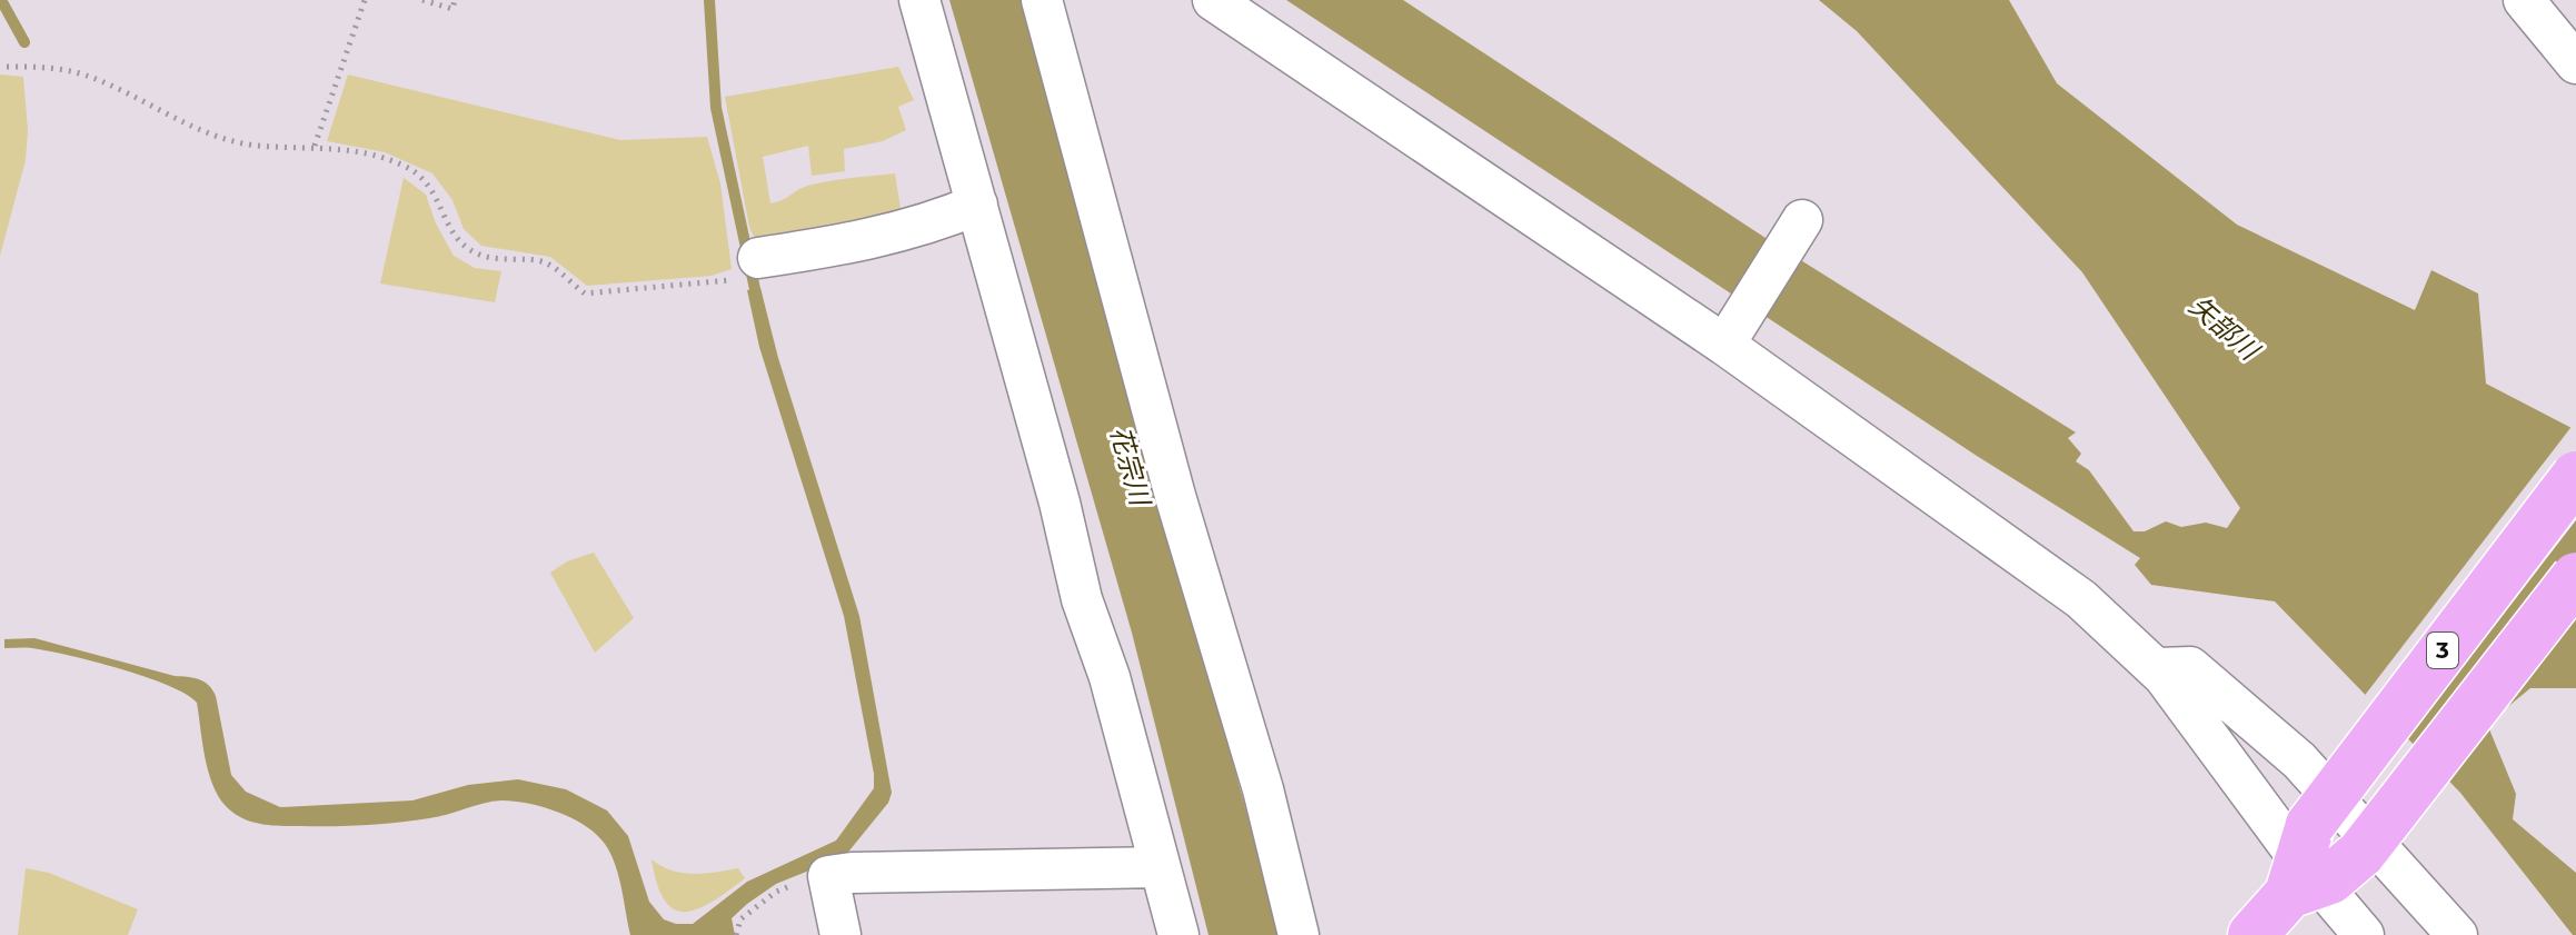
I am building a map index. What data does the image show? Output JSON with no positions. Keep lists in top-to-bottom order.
{
  "streets": {
    "highway": ["3"]
  },
  "water": ["矢部川", "花宗川"]
}
